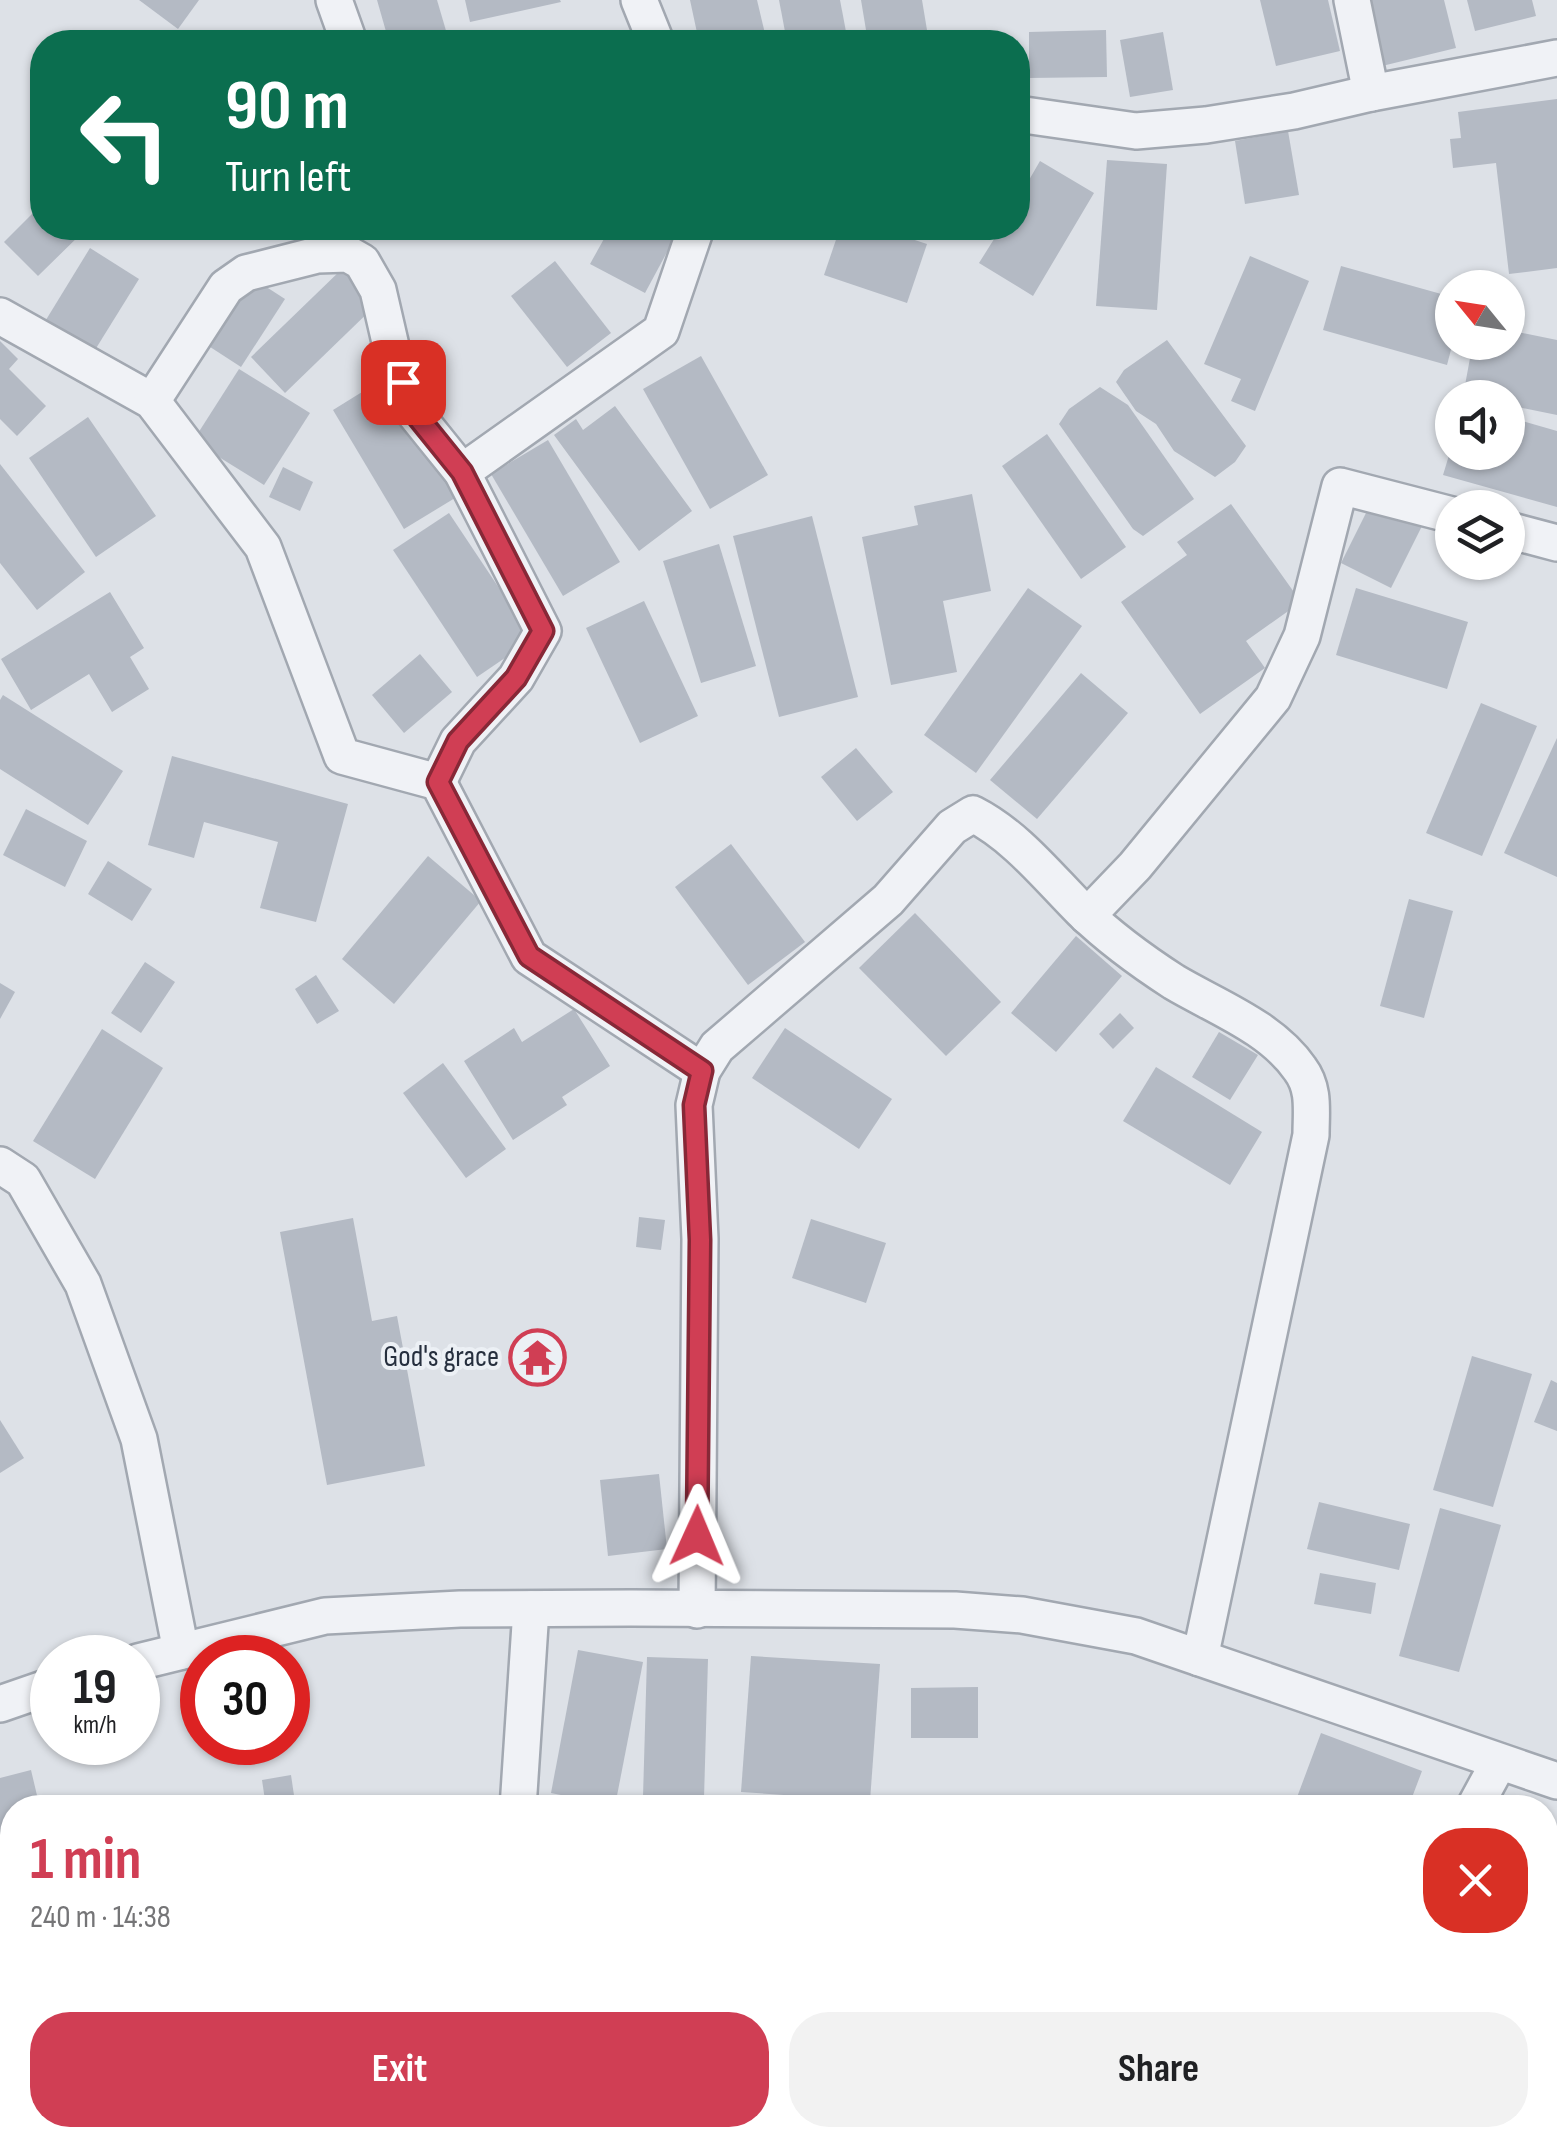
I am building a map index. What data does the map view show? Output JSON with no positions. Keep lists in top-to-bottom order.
{
  "places": {
    "temple": ["God's grace"]
  },
  "north": "top left",
  "page": {
    "turn": ["90 m", "Turn left"],
    "speed": "19 km/h",
    "limit": "30",
    "heading": ["1 min", "240 m · 14:38"],
    "buttons": ["Exit", "Share"]
  }
}
